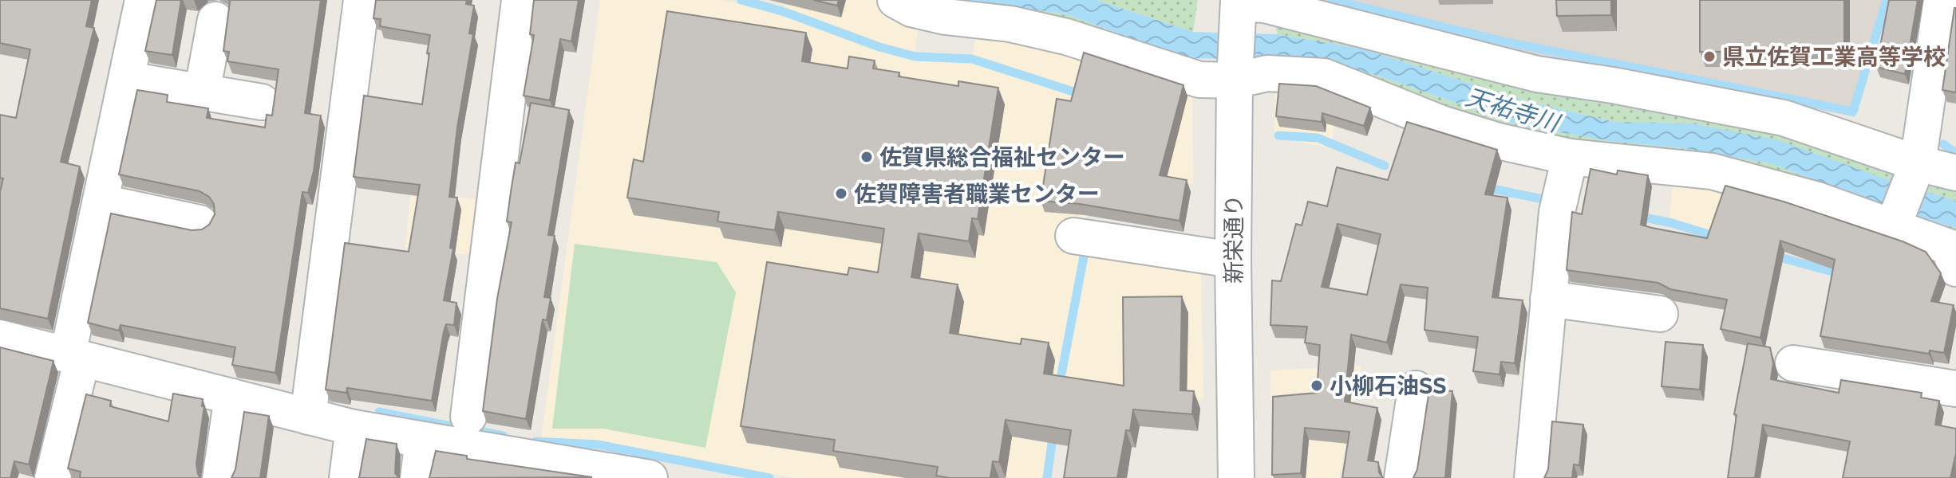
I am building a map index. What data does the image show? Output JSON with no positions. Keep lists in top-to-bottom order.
{
  "streets": {
    "street": ["新栄通り"]
  },
  "water": ["天祐寺川"],
  "places": [
    "県立佐賀工業高等学校",
    "佐賀県総合福祉センター",
    "佐賀障害者職業センター",
    "小柳石油SS"
  ]
}
